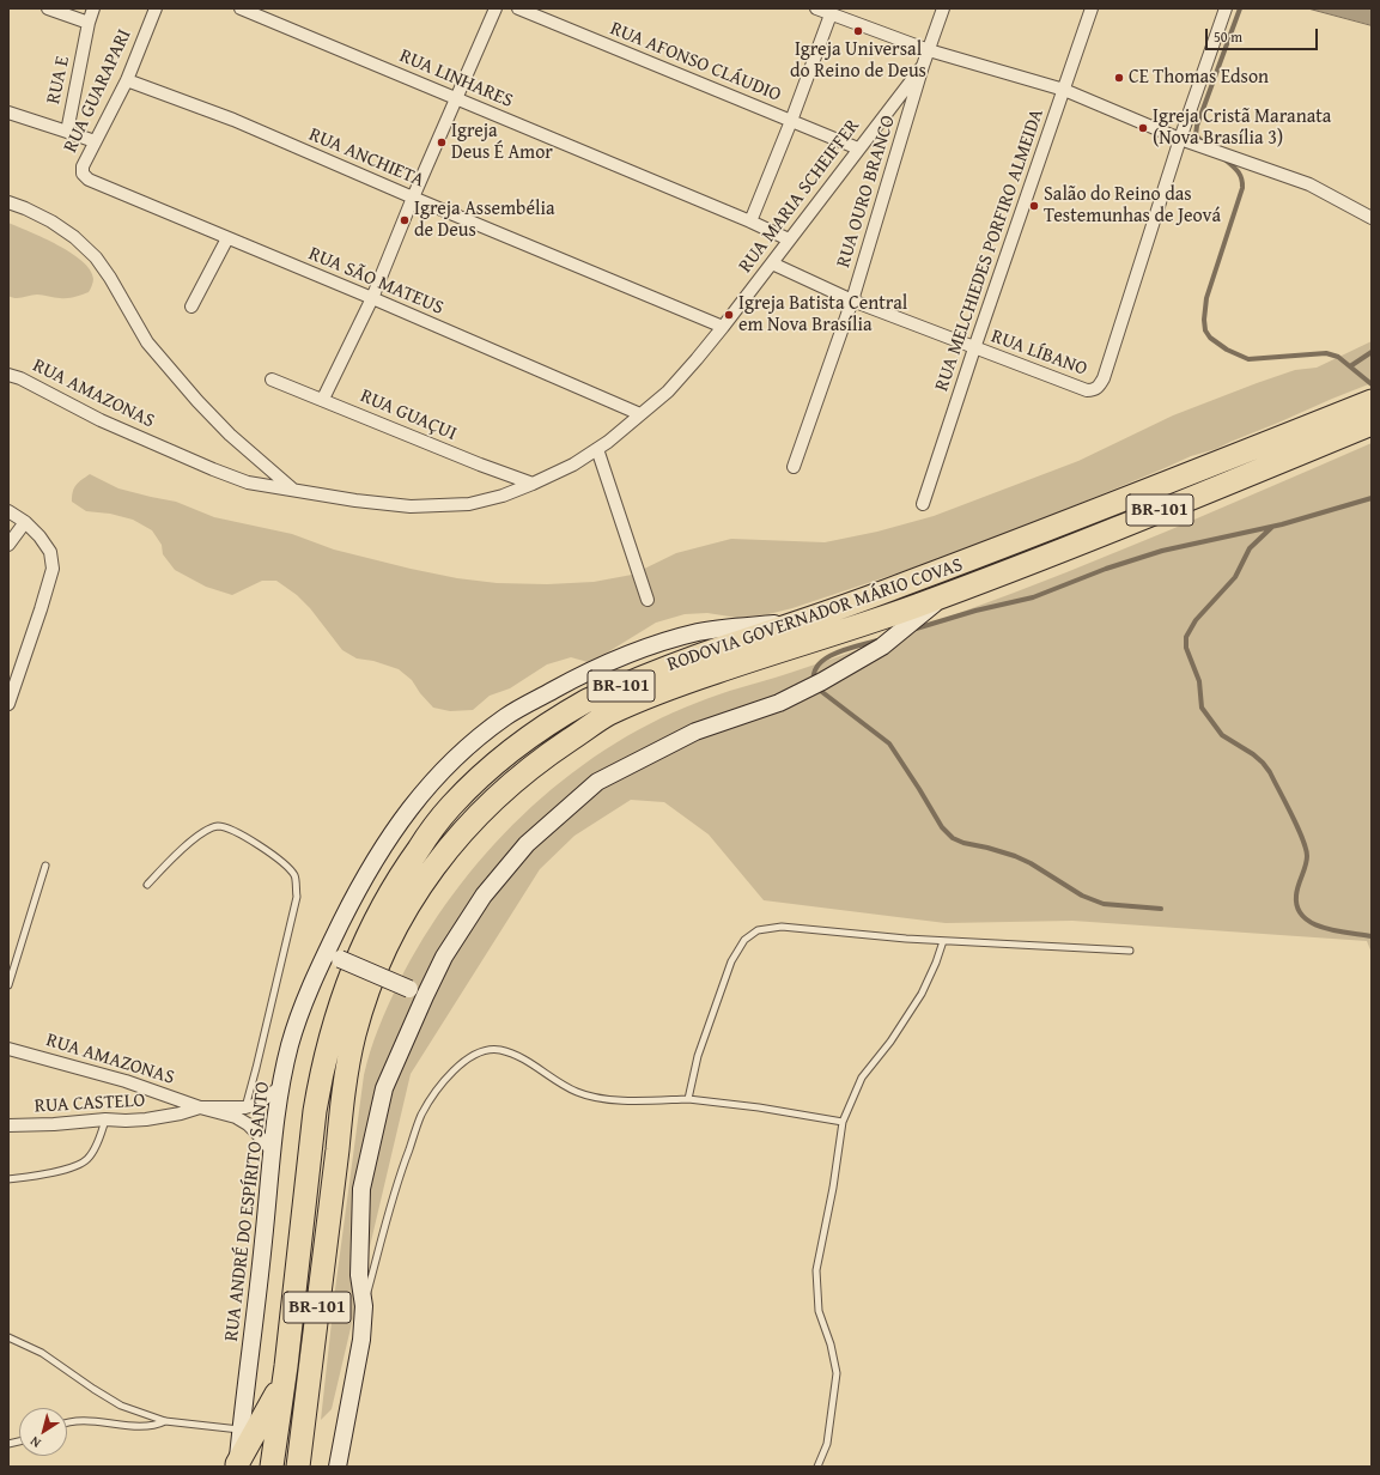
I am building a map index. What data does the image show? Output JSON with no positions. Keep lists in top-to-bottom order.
{
  "streets": {
    "highway": ["BR-101", "RODOVIA GOVERNADOR MÁRIO COVAS"],
    "street": [
      "RUA AFONSO CLÁUDIO",
      "RUA LINHARES",
      "RUA E",
      "RUA GUARAPARI",
      "RUA ANCHIETA",
      "RUA OURO BRANCO",
      "RUA MARIA SCHEIFFER",
      "RUA MELCHIEDES PORFIRO ALMEIDA",
      "RUA SÃO MATEUS",
      "RUA LÍBANO",
      "RUA AMAZONAS",
      "RUA GUAÇUI",
      "RUA CASTELO",
      "RUA ANDRÉ DO ESPÍRITO SANTO"
    ]
  },
  "crossings": [
    ["RUA AFONSO CLÁUDIO", "RUA MARIA SCHEIFFER"],
    ["RUA LINHARES", "RUA MARIA SCHEIFFER"],
    ["RUA E", "RUA GUARAPARI"],
    ["RUA GUARAPARI", "RUA ANCHIETA"],
    ["RUA GUARAPARI", "RUA SÃO MATEUS"],
    ["RUA ANCHIETA", "RUA MARIA SCHEIFFER"],
    ["RUA OURO BRANCO", "RUA MARIA SCHEIFFER"],
    ["RUA OURO BRANCO", "RUA LÍBANO"],
    ["RUA MARIA SCHEIFFER", "RUA SÃO MATEUS"],
    ["RUA MARIA SCHEIFFER", "RUA LÍBANO"],
    ["RUA MARIA SCHEIFFER", "RUA AMAZONAS"],
    ["RUA MARIA SCHEIFFER", "RUA GUAÇUI"],
    ["RUA MELCHIEDES PORFIRO ALMEIDA", "RUA LÍBANO"],
    ["RUA AMAZONAS", "RUA CASTELO"],
    ["RUA AMAZONAS", "RUA ANDRÉ DO ESPÍRITO SANTO"],
    ["RODOVIA GOVERNADOR MÁRIO COVAS", "RUA ANDRÉ DO ESPÍRITO SANTO"]
  ],
  "places": [
    "Igreja Universal do Reino de Deus",
    "CE Thomas Edson",
    "Igreja Cristã Maranata (Nova Brasília 3)",
    "Igreja Deus É Amor",
    "Salão do Reino das Testemunhas de Jeová",
    "Igreja Assembélia de Deus",
    "Igreja Batista Central em Nova Brasília"
  ],
  "scale_bar": "50 m",
  "north": "bottom left"
}
